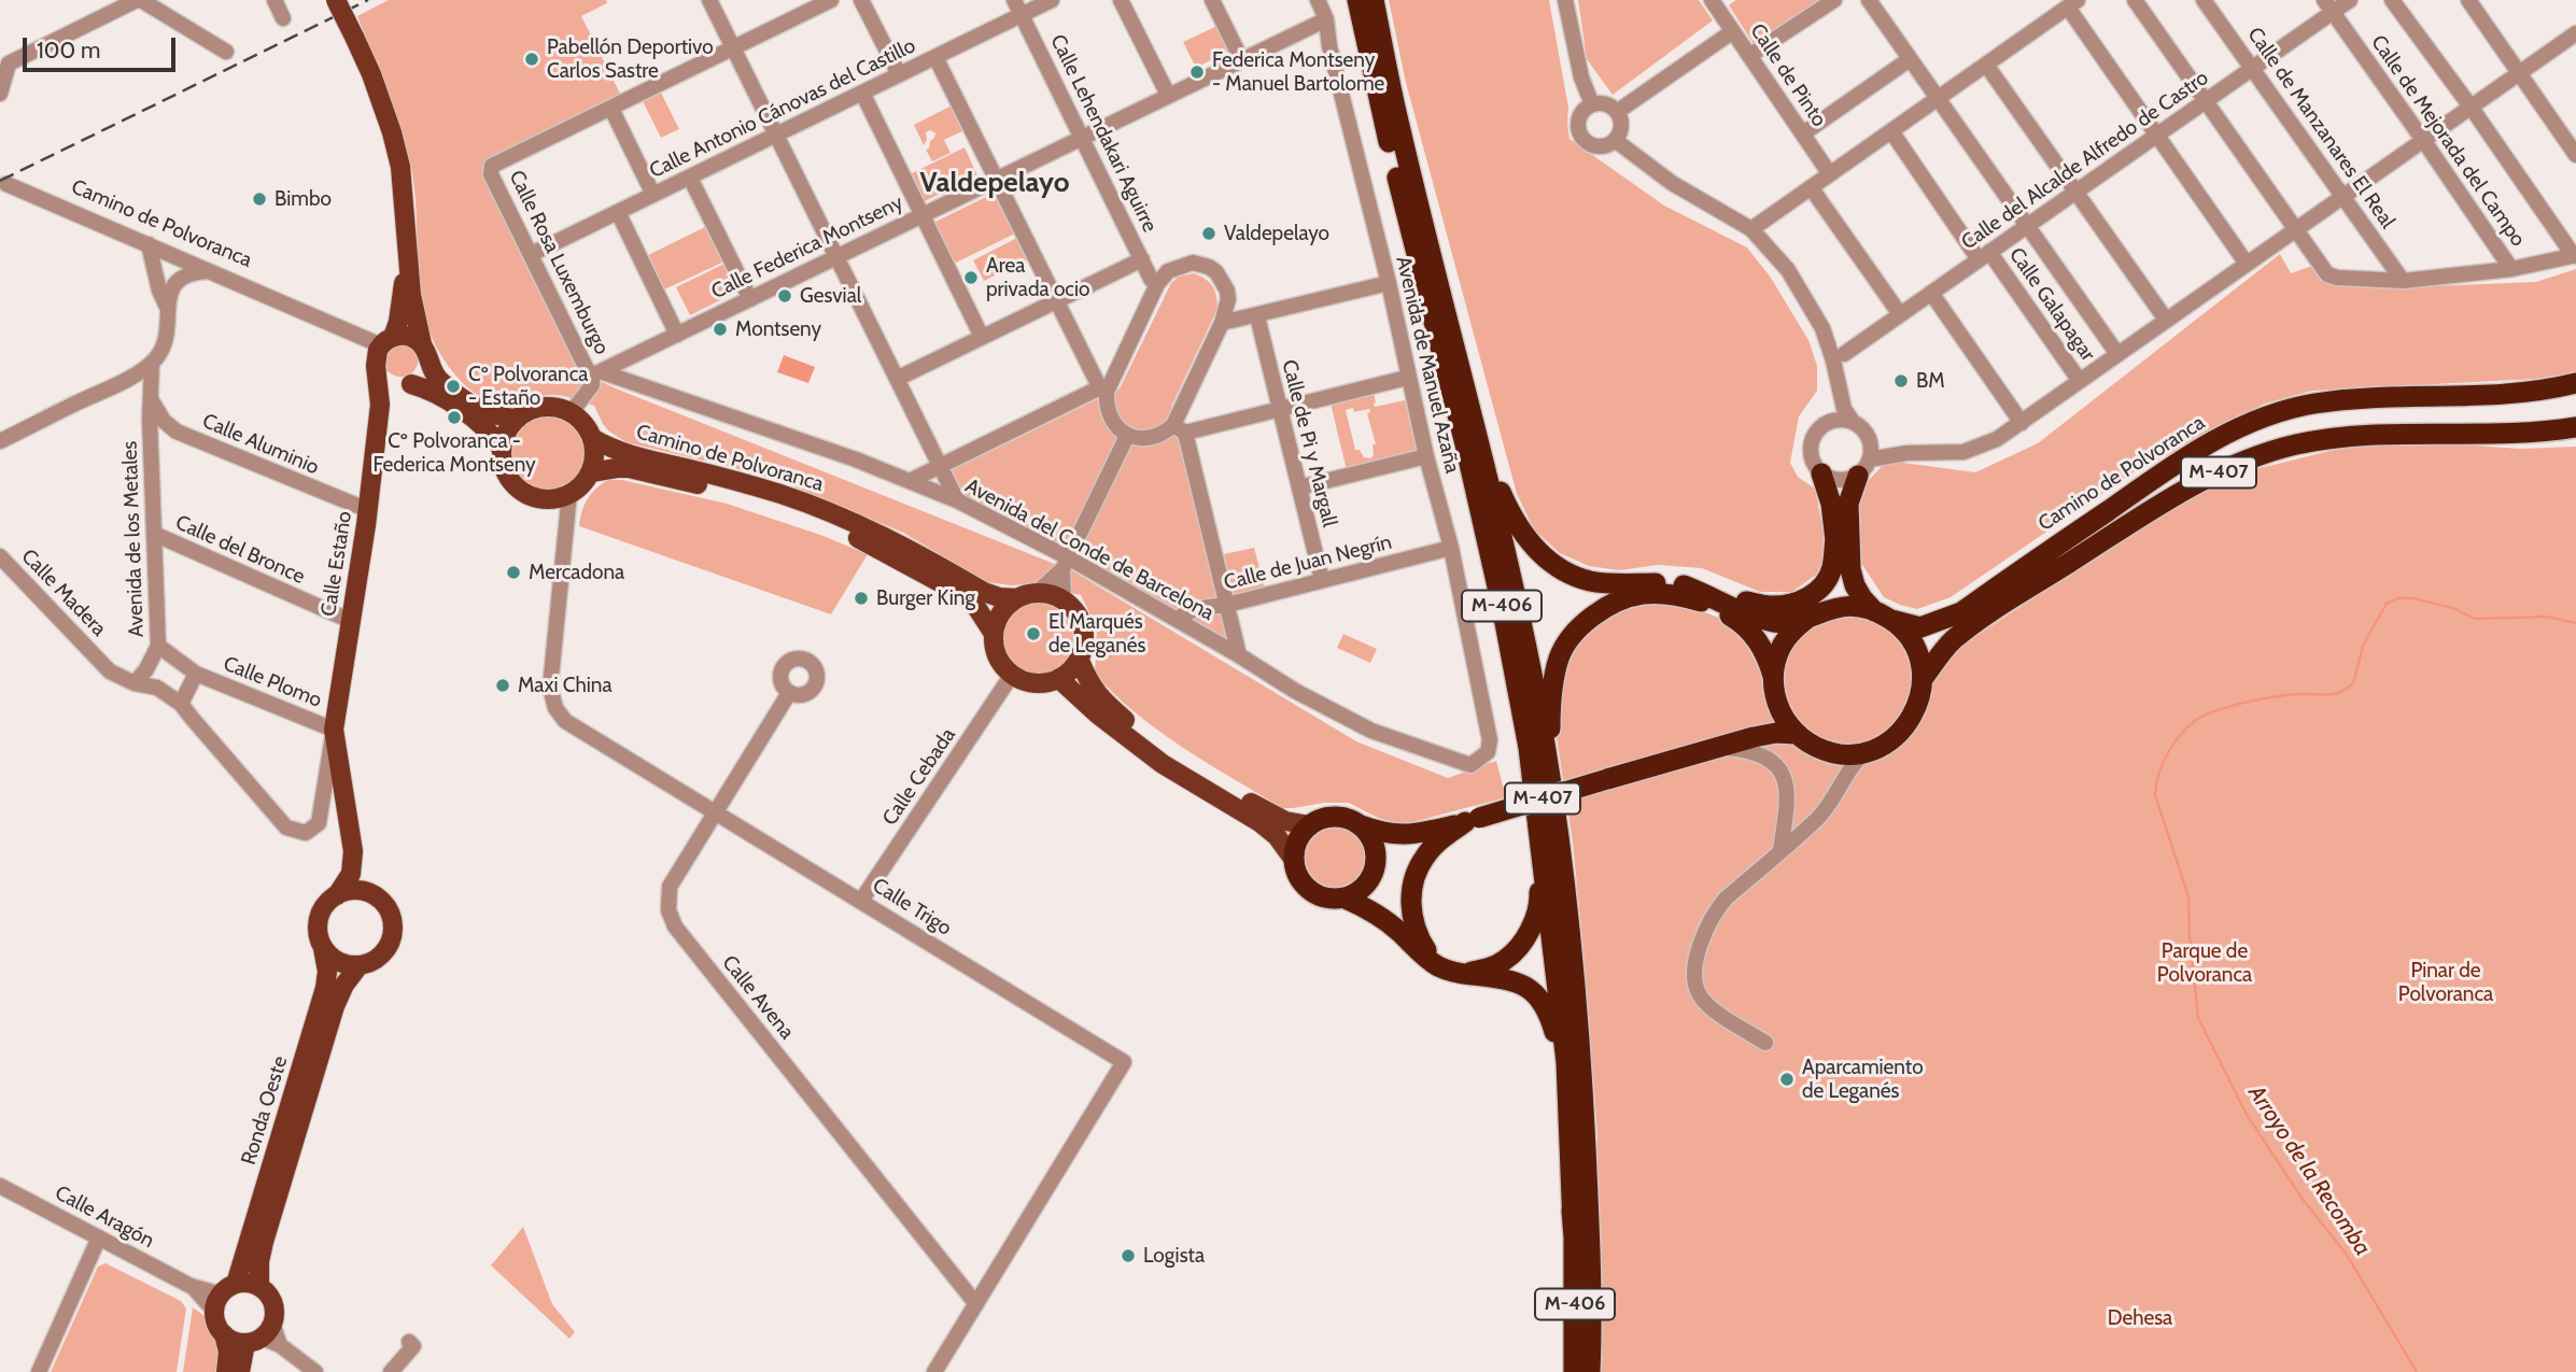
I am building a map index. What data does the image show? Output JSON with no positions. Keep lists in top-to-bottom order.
{
  "streets": {
    "highway": ["Camino de Polvoranca", "M-407", "M-406"],
    "main road": ["Calle Estaño", "Ronda Oeste"],
    "street": [
      "Calle de Pinto",
      "Calle Antonio Cánovas del Castillo",
      "Calle de Manzanares El Real",
      "Calle Lehendakari Aguirre",
      "Calle de Mejorada del Campo",
      "Calle del Alcalde Alfredo de Castro",
      "Calle Federica Montseny",
      "Calle Rosa Luxemburgo",
      "Calle Galapagar",
      "Avenida de Manuel Azaña",
      "Calle de Pi y Margall",
      "Calle Aluminio",
      "Avenida de los Metales",
      "Calle del Bronce",
      "Avenida del Conde de Barcelona",
      "Calle de Juan Negrín",
      "Calle Madera",
      "Calle Plomo",
      "Calle Cebada",
      "Calle Trigo",
      "Calle Avena",
      "Calle Aragón"
    ]
  },
  "crossings": [
    ["Calle Antonio Cánovas del Castillo", "Calle Lehendakari Aguirre"],
    ["Calle Antonio Cánovas del Castillo", "Calle Rosa Luxemburgo"],
    ["Calle de Manzanares El Real", "Calle del Alcalde Alfredo de Castro"],
    ["Calle Lehendakari Aguirre", "Calle Federica Montseny"],
    ["Calle de Mejorada del Campo", "Calle del Alcalde Alfredo de Castro"],
    ["Calle del Alcalde Alfredo de Castro", "Calle Galapagar"],
    ["Camino de Polvoranca", "M-407"],
    ["Camino de Polvoranca", "Avenida de los Metales"],
    ["Camino de Polvoranca", "Calle Estaño"],
    ["Camino de Polvoranca", "M-406"],
    ["Camino de Polvoranca", "Calle Cebada"],
    ["Camino de Polvoranca", "Calle Trigo"],
    ["Calle Federica Montseny", "Calle Rosa Luxemburgo"],
    ["Calle Federica Montseny", "Avenida de Manuel Azaña"],
    ["Calle Federica Montseny", "Avenida del Conde de Barcelona"],
    ["Calle Rosa Luxemburgo", "Avenida del Conde de Barcelona"],
    ["Avenida de Manuel Azaña", "Avenida del Conde de Barcelona"],
    ["Avenida de Manuel Azaña", "Calle de Juan Negrín"],
    ["Calle de Pi y Margall", "Calle de Juan Negrín"],
    ["Calle Aluminio", "Avenida de los Metales"],
    ["Calle Aluminio", "Calle Estaño"],
    ["M-407", "M-406"],
    ["Avenida de los Metales", "Calle del Bronce"],
    ["Avenida de los Metales", "Calle Plomo"],
    ["Calle del Bronce", "Calle Estaño"],
    ["Avenida del Conde de Barcelona", "Calle de Juan Negrín"],
    ["Calle Estaño", "Calle Madera"],
    ["Calle Estaño", "Calle Plomo"],
    ["Calle Estaño", "Ronda Oeste"],
    ["Calle Cebada", "Calle Trigo"],
    ["Calle Trigo", "Calle Avena"],
    ["Ronda Oeste", "Calle Aragón"]
  ],
  "districts": ["Valdepelayo"],
  "water": ["Arroyo de la Recomba"],
  "parks": ["Parque de Polvoranca", "Pinar de Polvoranca", "Dehesa"],
  "places": [
    "Pabellón Deportivo Carlos Sastre",
    "Federica Montseny - Manuel Bartolome",
    "Bimbo",
    "Valdepelayo",
    "Area privada ocio",
    "Gesvial",
    "Montseny",
    "BM",
    "Cº Polvoranca - Estaño",
    "Cº Polvoranca - Federica Montseny",
    "Mercadona",
    "Burger King",
    "El Marqués de Leganés",
    "Maxi China",
    "Aparcamiento de Leganés",
    "Logista"
  ],
  "scale_bar": "100 m"
}
